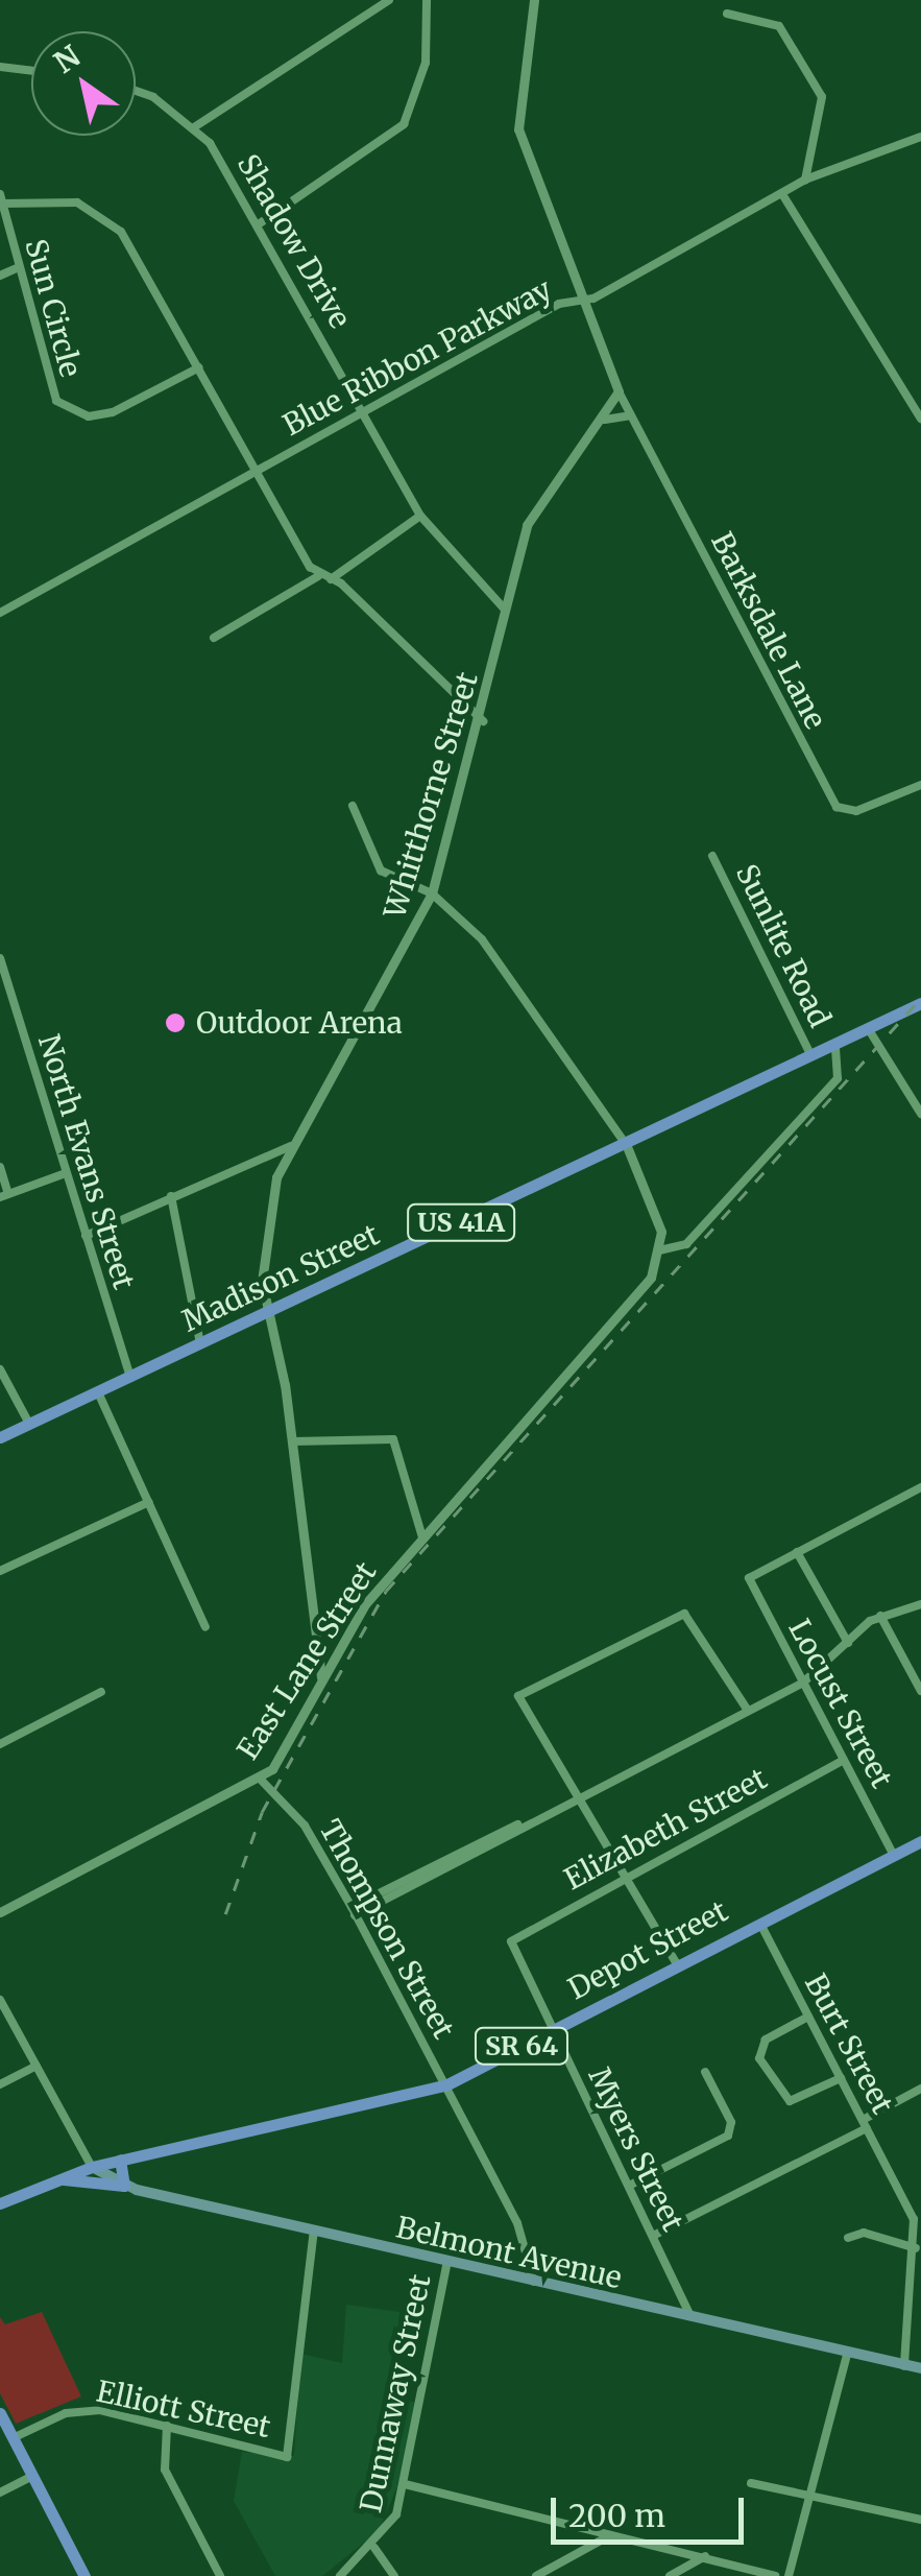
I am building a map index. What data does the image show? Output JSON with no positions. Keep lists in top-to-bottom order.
{
  "streets": {
    "main road": [
      "US 41A",
      "Madison Street",
      "Depot Street",
      "SR 64",
      "Belmont Avenue"
    ],
    "street": [
      "Shadow Drive",
      "Sun Circle",
      "Blue Ribbon Parkway",
      "Barksdale Lane",
      "Whitthorne Street",
      "Sunlite Road",
      "North Evans Street",
      "East Lane Street",
      "Locust Street",
      "Elizabeth Street",
      "Thompson Street",
      "Burt Street",
      "Myers Street",
      "Dunnaway Street",
      "Elliott Street"
    ]
  },
  "crossings": [
    ["Shadow Drive", "Blue Ribbon Parkway"],
    ["Shadow Drive", "Whitthorne Street"],
    ["Barksdale Lane", "Whitthorne Street"],
    ["Whitthorne Street", "Madison Street"],
    ["Whitthorne Street", "East Lane Street"],
    ["Sunlite Road", "Madison Street"],
    ["North Evans Street", "Madison Street"],
    ["East Lane Street", "Thompson Street"],
    ["Locust Street", "Elizabeth Street"],
    ["Locust Street", "Depot Street"],
    ["Elizabeth Street", "Myers Street"],
    ["Thompson Street", "Depot Street"],
    ["Thompson Street", "Belmont Avenue"],
    ["Depot Street", "Burt Street"],
    ["Depot Street", "SR 64"],
    ["Depot Street", "Myers Street"],
    ["Depot Street", "Belmont Avenue"],
    ["Burt Street", "Belmont Avenue"],
    ["SR 64", "Belmont Avenue"],
    ["Myers Street", "Belmont Avenue"],
    ["Belmont Avenue", "Dunnaway Street"],
    ["Belmont Avenue", "Elliott Street"]
  ],
  "places": ["Outdoor Arena"],
  "scale_bar": "200 m",
  "north": "top left"
}
